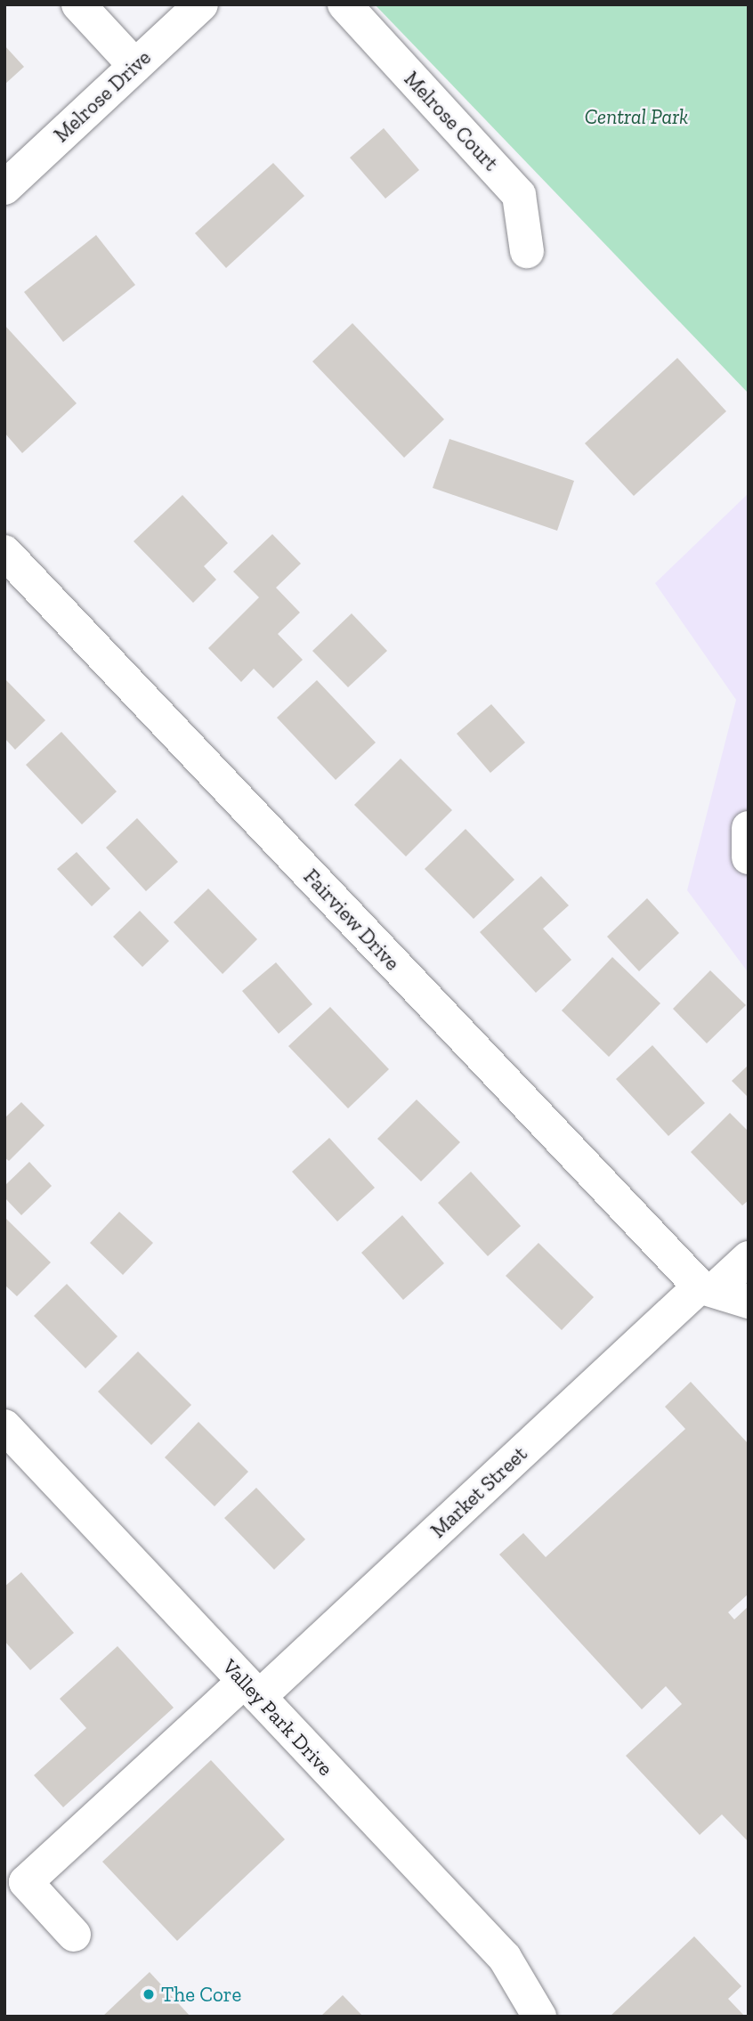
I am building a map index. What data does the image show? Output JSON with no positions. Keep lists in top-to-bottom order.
{
  "streets": {
    "street": [
      "Melrose Drive",
      "Melrose Court",
      "Fairview Drive",
      "Market Street",
      "Valley Park Drive"
    ]
  },
  "crossings": [
    ["Fairview Drive", "Market Street"],
    ["Market Street", "Valley Park Drive"]
  ],
  "parks": ["Central Park"],
  "places": ["The Core"]
}
